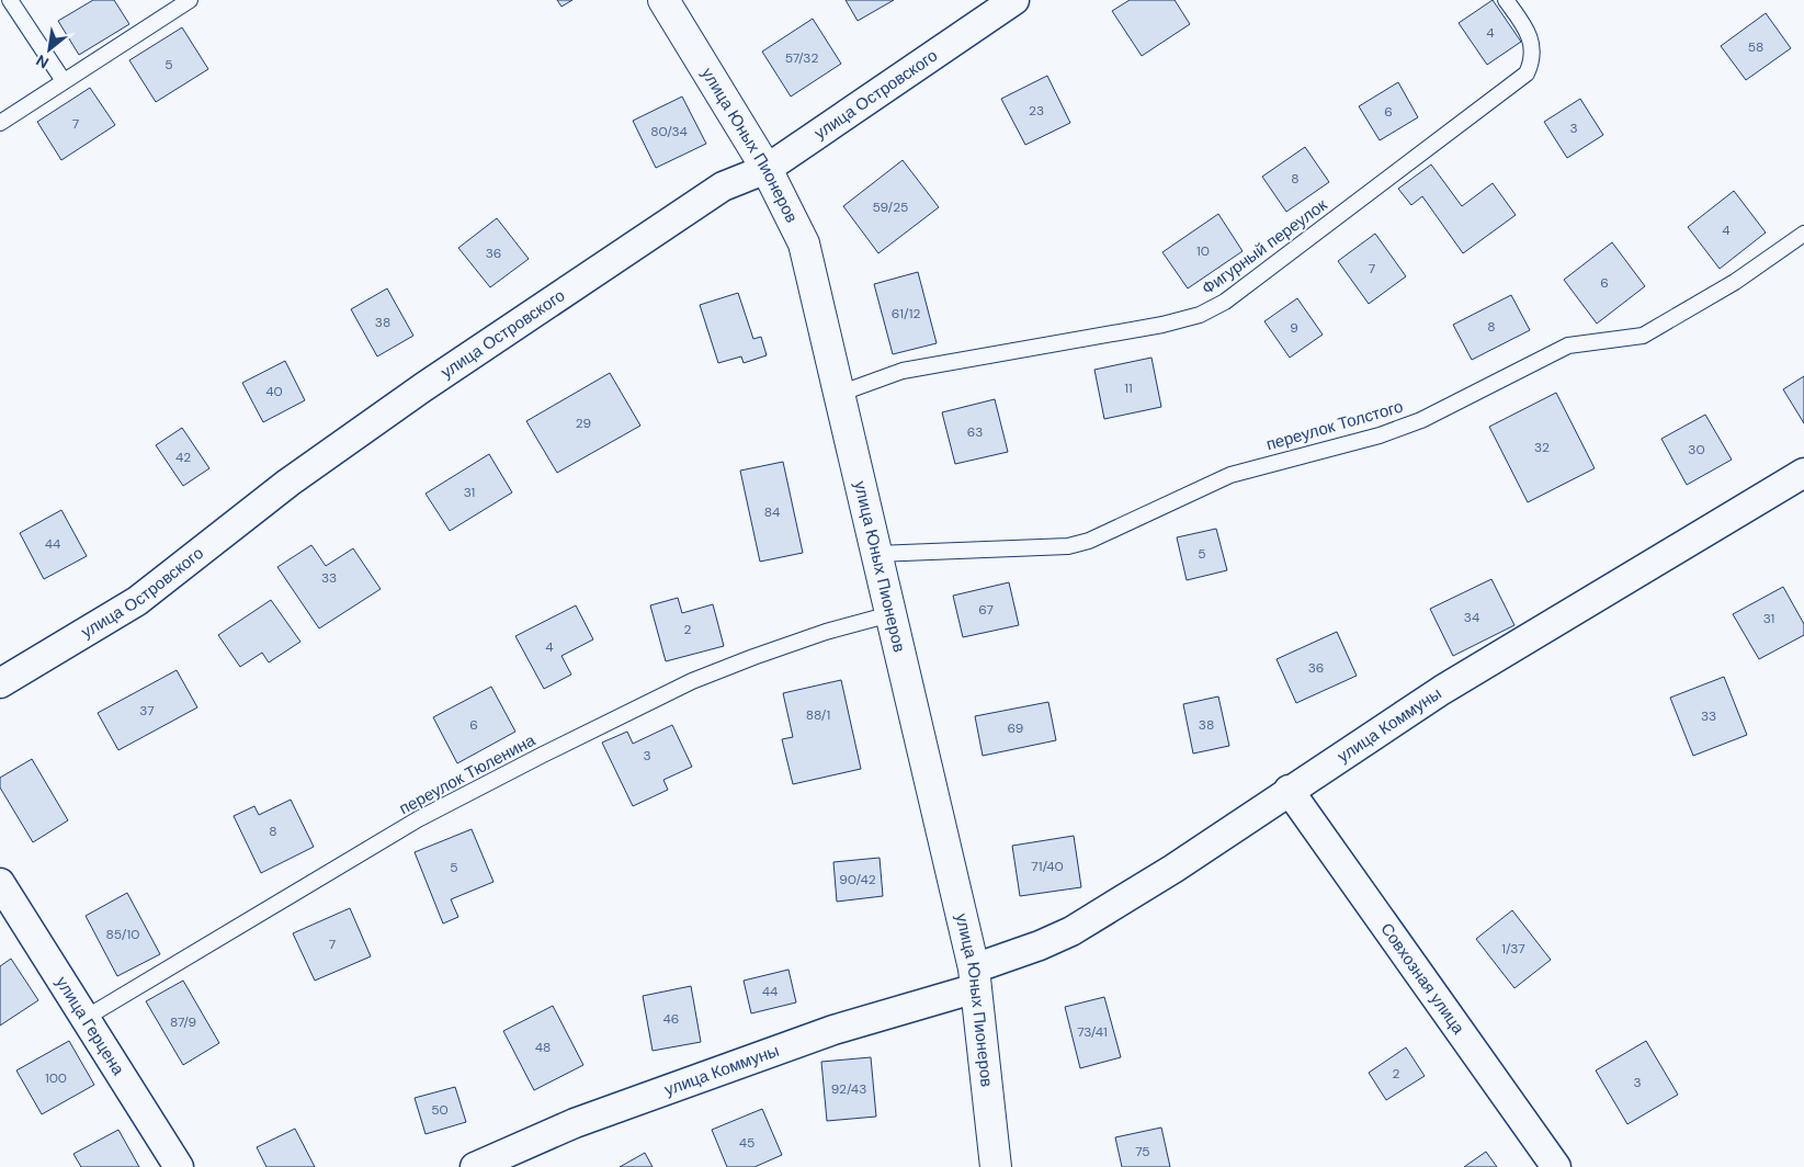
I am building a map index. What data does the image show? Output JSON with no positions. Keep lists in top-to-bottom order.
{
  "streets": {
    "main road": ["улица Юных Пионеров"],
    "street": [
      "улица Островского",
      "улица Коммуны",
      "Совхозная улица",
      "улица Герцена"
    ],
    "lane": ["Фигурный переулок", "переулок Толстого", "переулок Тюленина"]
  },
  "crossings": [
    ["улица Островского", "улица Юных Пионеров"],
    ["улица Юных Пионеров", "Фигурный переулок"],
    ["улица Юных Пионеров", "переулок Толстого"],
    ["улица Юных Пионеров", "улица Коммуны"],
    ["улица Юных Пионеров", "переулок Тюленина"],
    ["улица Коммуны", "Совхозная улица"],
    ["переулок Тюленина", "улица Герцена"]
  ],
  "house_numbers": [
    "4",
    "58",
    "57/32",
    "5",
    "23",
    "6",
    "7",
    "3",
    "80/34",
    "8",
    "59/25",
    "4",
    "10",
    "36",
    "7",
    "6",
    "61/12",
    "38",
    "8",
    "9",
    "11",
    "40",
    "29",
    "63",
    "32",
    "30",
    "42",
    "31",
    "84",
    "44",
    "5",
    "33",
    "67",
    "34",
    "31",
    "2",
    "4",
    "36",
    "37",
    "88/1",
    "33",
    "6",
    "38",
    "69",
    "3",
    "8",
    "71/40",
    "5",
    "90/42",
    "85/10",
    "7",
    "1/37",
    "44",
    "46",
    "87/9",
    "73/41",
    "48",
    "2",
    "100",
    "3",
    "92/43",
    "50",
    "45",
    "75"
  ],
  "north": "bottom left"
}
